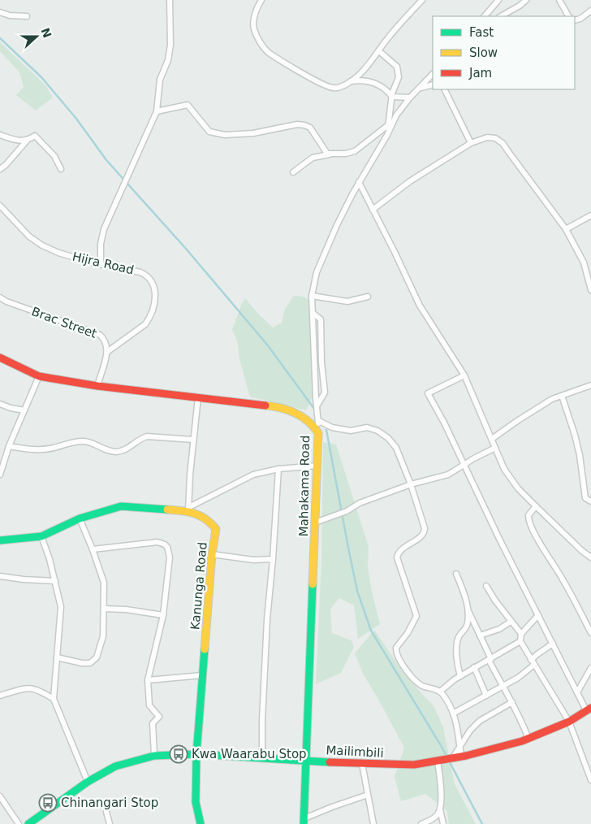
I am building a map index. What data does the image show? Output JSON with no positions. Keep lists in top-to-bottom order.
{
  "streets": {
    "street": [
      "Hijra Road",
      "Brac Street",
      "Mahakama Road",
      "Kanunga Road",
      "Mailimbili"
    ]
  },
  "crossings": [
    ["Hijra Road", "Brac Street"],
    ["Brac Street", "Mahakama Road"],
    ["Mahakama Road", "Mailimbili"],
    ["Kanunga Road", "Mailimbili"]
  ],
  "places": {
    "bus stop": ["Kwa Waarabu Stop", "Chinangari Stop"]
  },
  "legend": ["Fast", "Slow", "Jam"],
  "north": "right"
}
